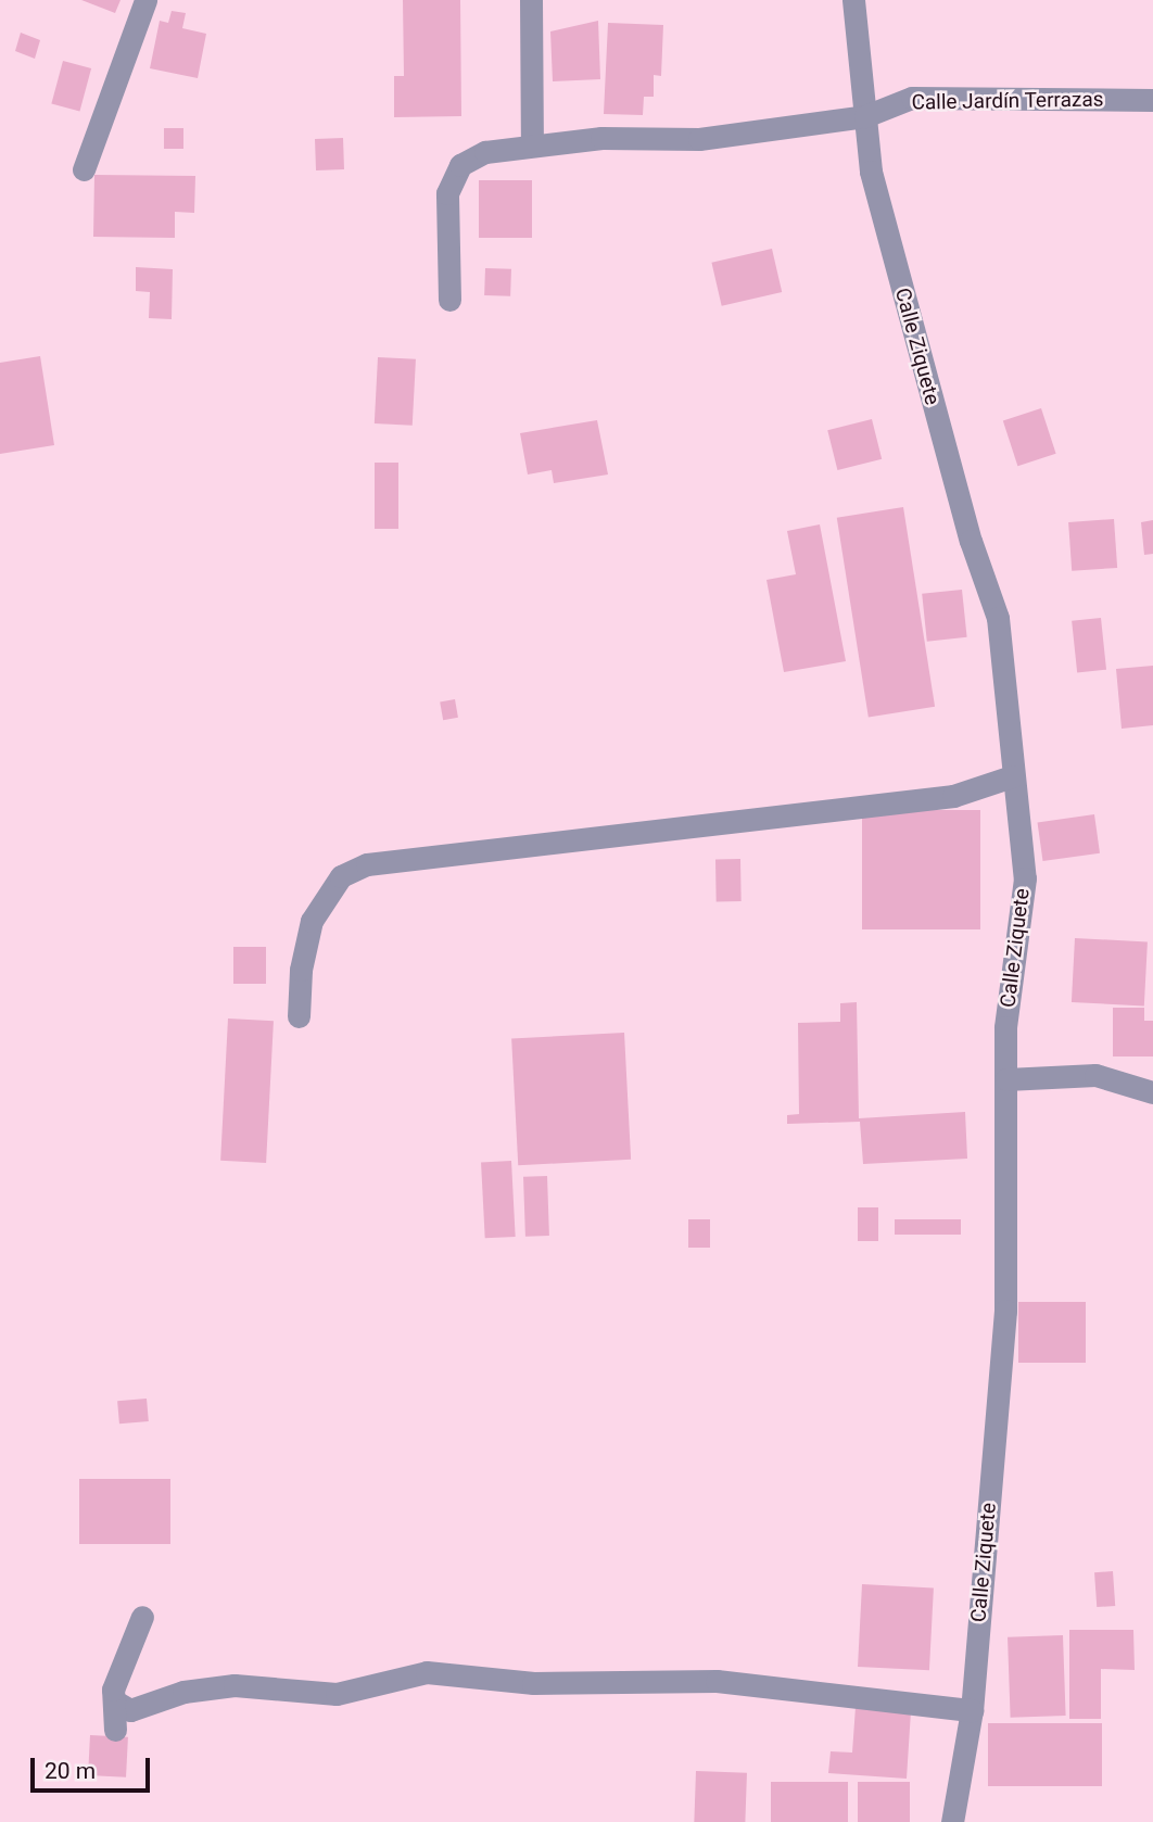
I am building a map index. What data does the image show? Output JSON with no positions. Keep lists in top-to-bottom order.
{
  "streets": {
    "street": ["Calle Jardín Terrazas", "Calle Ziquete"]
  },
  "crossings": [
    ["Calle Jardín Terrazas", "Calle Ziquete"]
  ],
  "scale_bar": "20 m"
}
